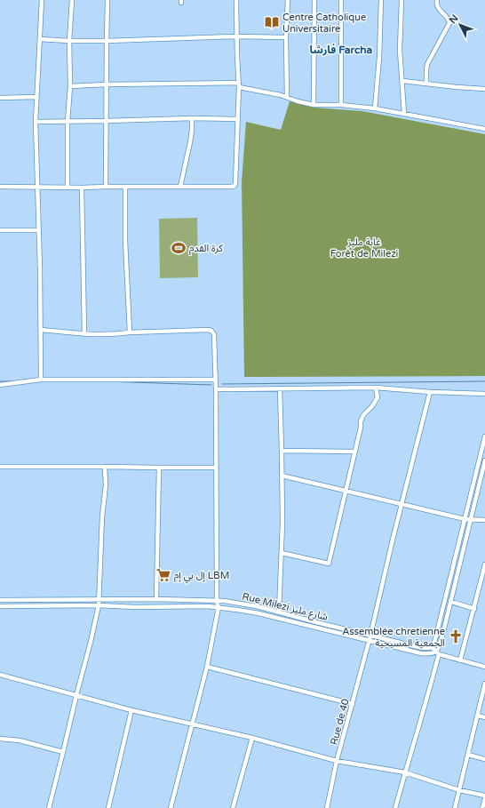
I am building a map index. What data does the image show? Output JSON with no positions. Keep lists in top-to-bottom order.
{
  "streets": {
    "street": ["Rue Milezi شارع مليز", "Rue de 40"]
  },
  "crossings": [
    ["Rue Milezi شارع مليز", "Rue de 40"]
  ],
  "districts": ["فارشا Farcha"],
  "parks": ["غابة مليز Forêt de Milezi"],
  "places": {
    "library": ["Centre Catholique Universitaire"],
    "sports": ["كرة القدم"],
    "supermarket": ["إل بي إم LBM"],
    "church": ["Assemblée chretienne الجمعية المسيحية"]
  },
  "north": "top left"
}
